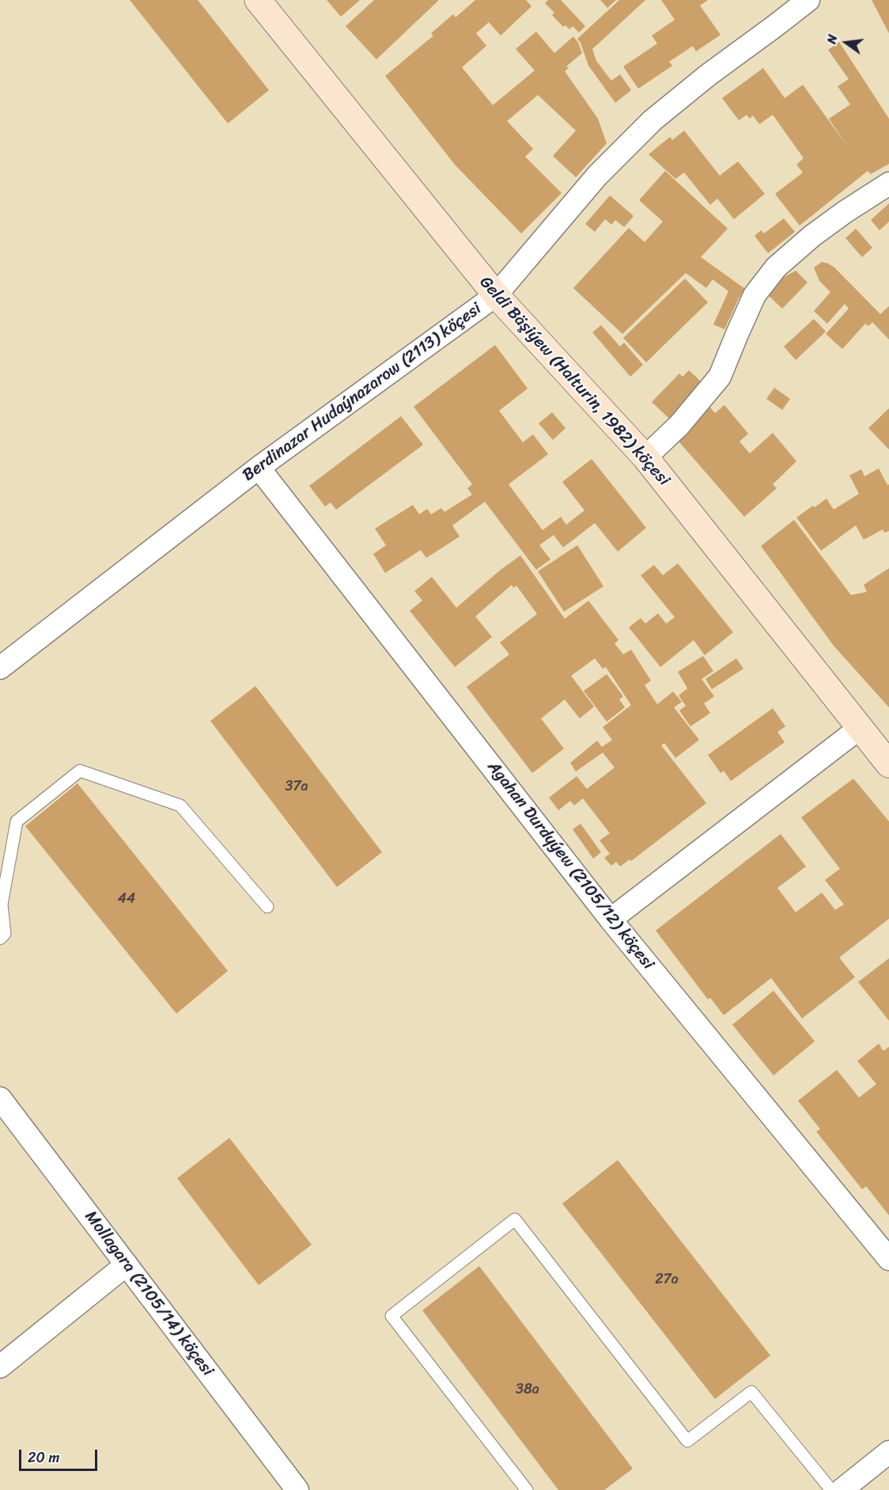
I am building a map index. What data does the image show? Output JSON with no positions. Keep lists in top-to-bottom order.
{
  "streets": {
    "street": [
      "Geldi Bäşiýew (Halturin, 1982) köçesi",
      "Berdinazar Hudaýnazarow (2113) köçesi",
      "Agahan Durdyýew (2105/12) köçesi",
      "Mollagara (2105/14) köçesi"
    ]
  },
  "crossings": [
    ["Geldi Bäşiýew (Halturin, 1982) köçesi", "Berdinazar Hudaýnazarow (2113) köçesi"],
    ["Berdinazar Hudaýnazarow (2113) köçesi", "Agahan Durdyýew (2105/12) köçesi"]
  ],
  "house_numbers": [
    "37a",
    "44",
    "27a",
    "38a"
  ],
  "scale_bar": "20 m",
  "north": "left"
}
